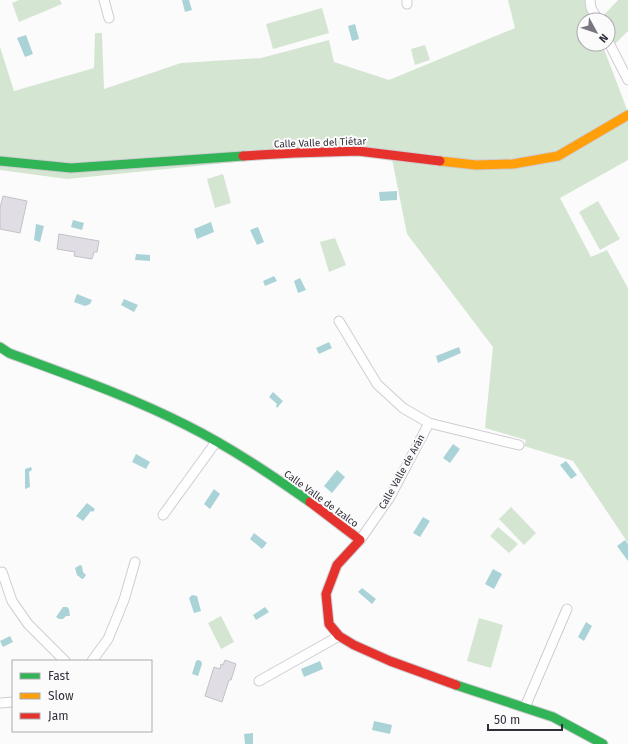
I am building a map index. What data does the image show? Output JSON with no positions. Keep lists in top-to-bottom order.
{
  "streets": {
    "street": ["Calle Valle del Tiétar", "Calle Valle de Arán", "Calle Valle de Izalco"]
  },
  "crossings": [
    ["Calle Valle de Arán", "Calle Valle de Izalco"]
  ],
  "legend": ["Fast", "Slow", "Jam"],
  "scale_bar": "50 m",
  "north": "bottom right"
}
